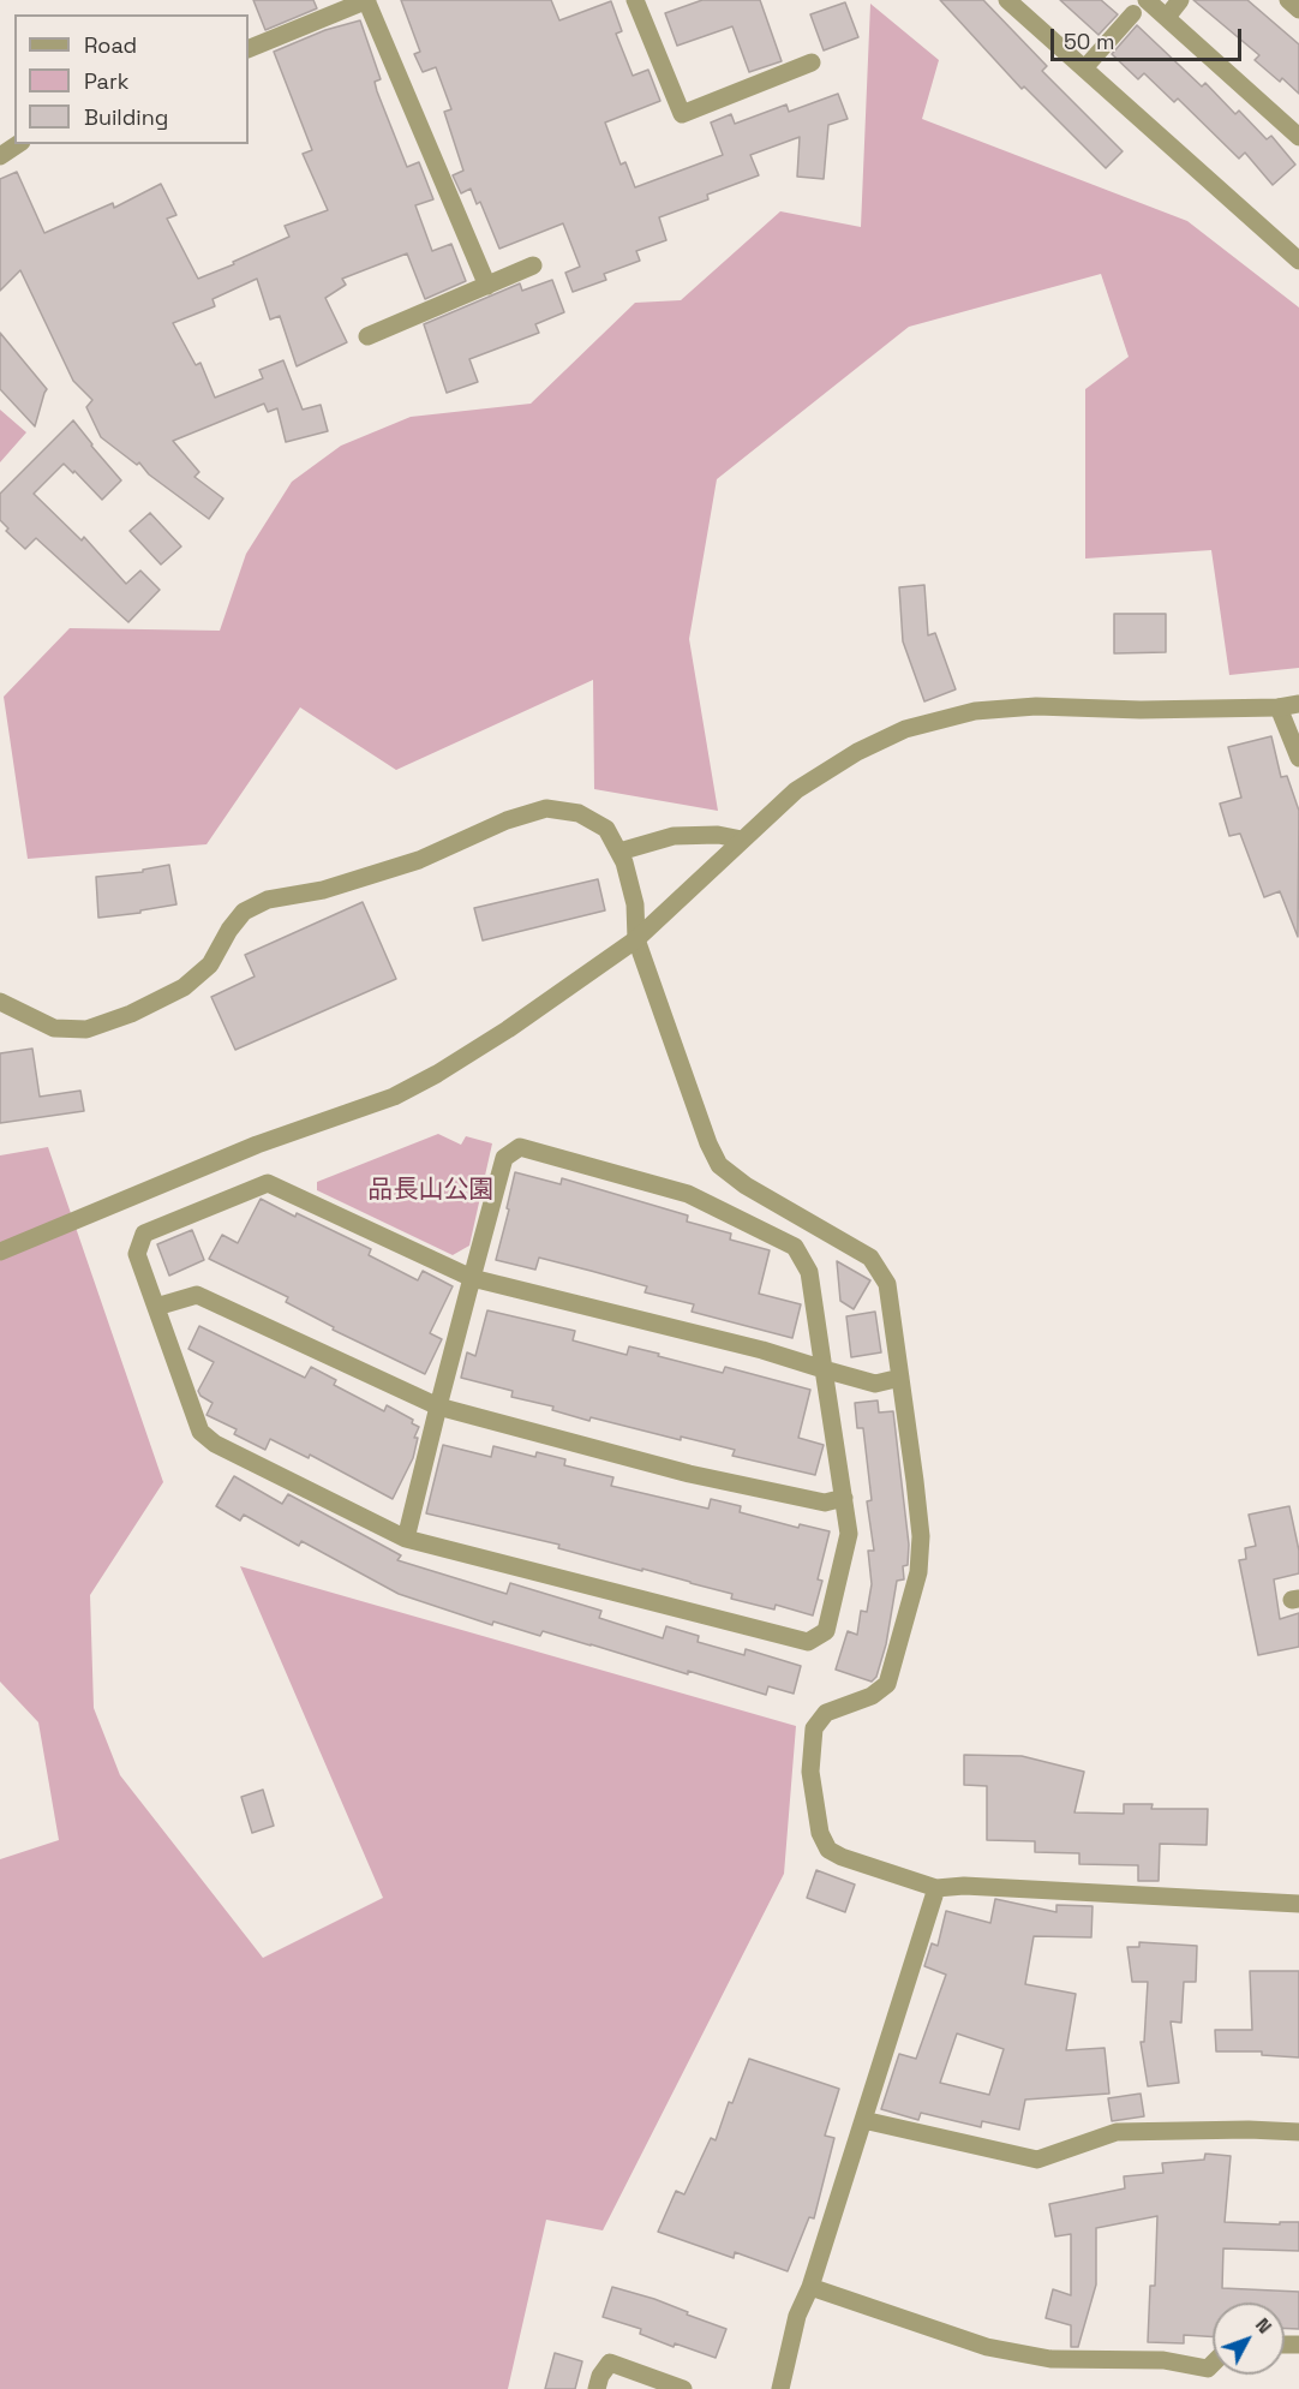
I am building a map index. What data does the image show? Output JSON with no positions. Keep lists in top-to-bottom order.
{
  "parks": ["品長山公園"],
  "legend": ["Road", "Park", "Building"],
  "scale_bar": "50 m",
  "north": "top right"
}
